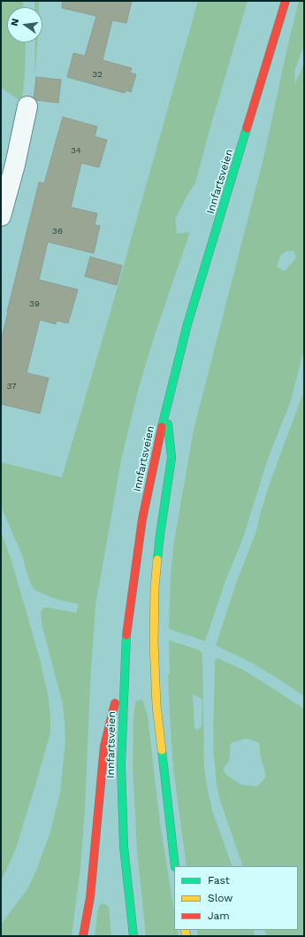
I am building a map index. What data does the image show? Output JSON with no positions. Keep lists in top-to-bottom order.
{
  "streets": {
    "highway": ["Innfartsveien"]
  },
  "house_numbers": [
    "32",
    "34",
    "36",
    "39",
    "37"
  ],
  "legend": ["Fast", "Slow", "Jam"],
  "north": "left"
}
